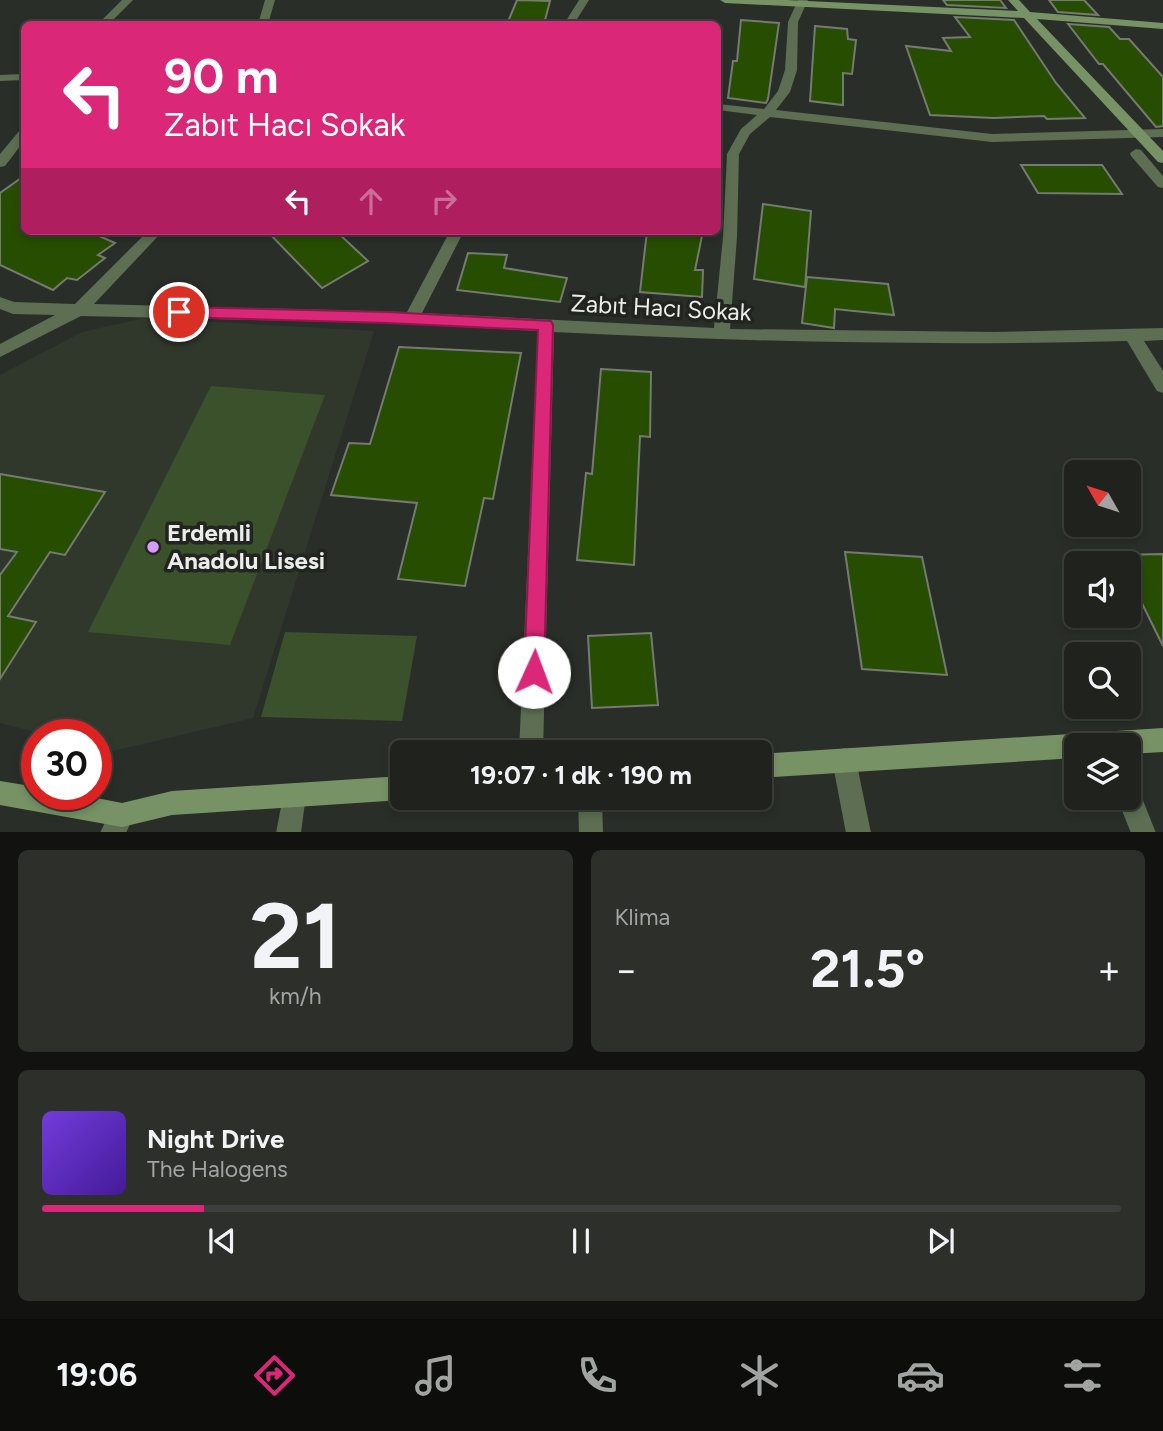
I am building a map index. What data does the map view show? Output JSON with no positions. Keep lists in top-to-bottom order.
{
  "streets": {
    "street": ["Zabıt Hacı Sokak"]
  },
  "places": ["Erdemli Anadolu Lisesi"],
  "north": "top left",
  "page": {
    "turn": ["90 m", "Zabıt Hacı Sokak"],
    "limit": "30",
    "trip": "19:07 · 1 dk · 190 m",
    "tile": [
      ["21", "km/h"],
      "Klima"
    ],
    "heat": ["−", "21.5°", "+"],
    "song": ["Night Drive", "The Halogens"],
    "tabs": "19:06"
  }
}
